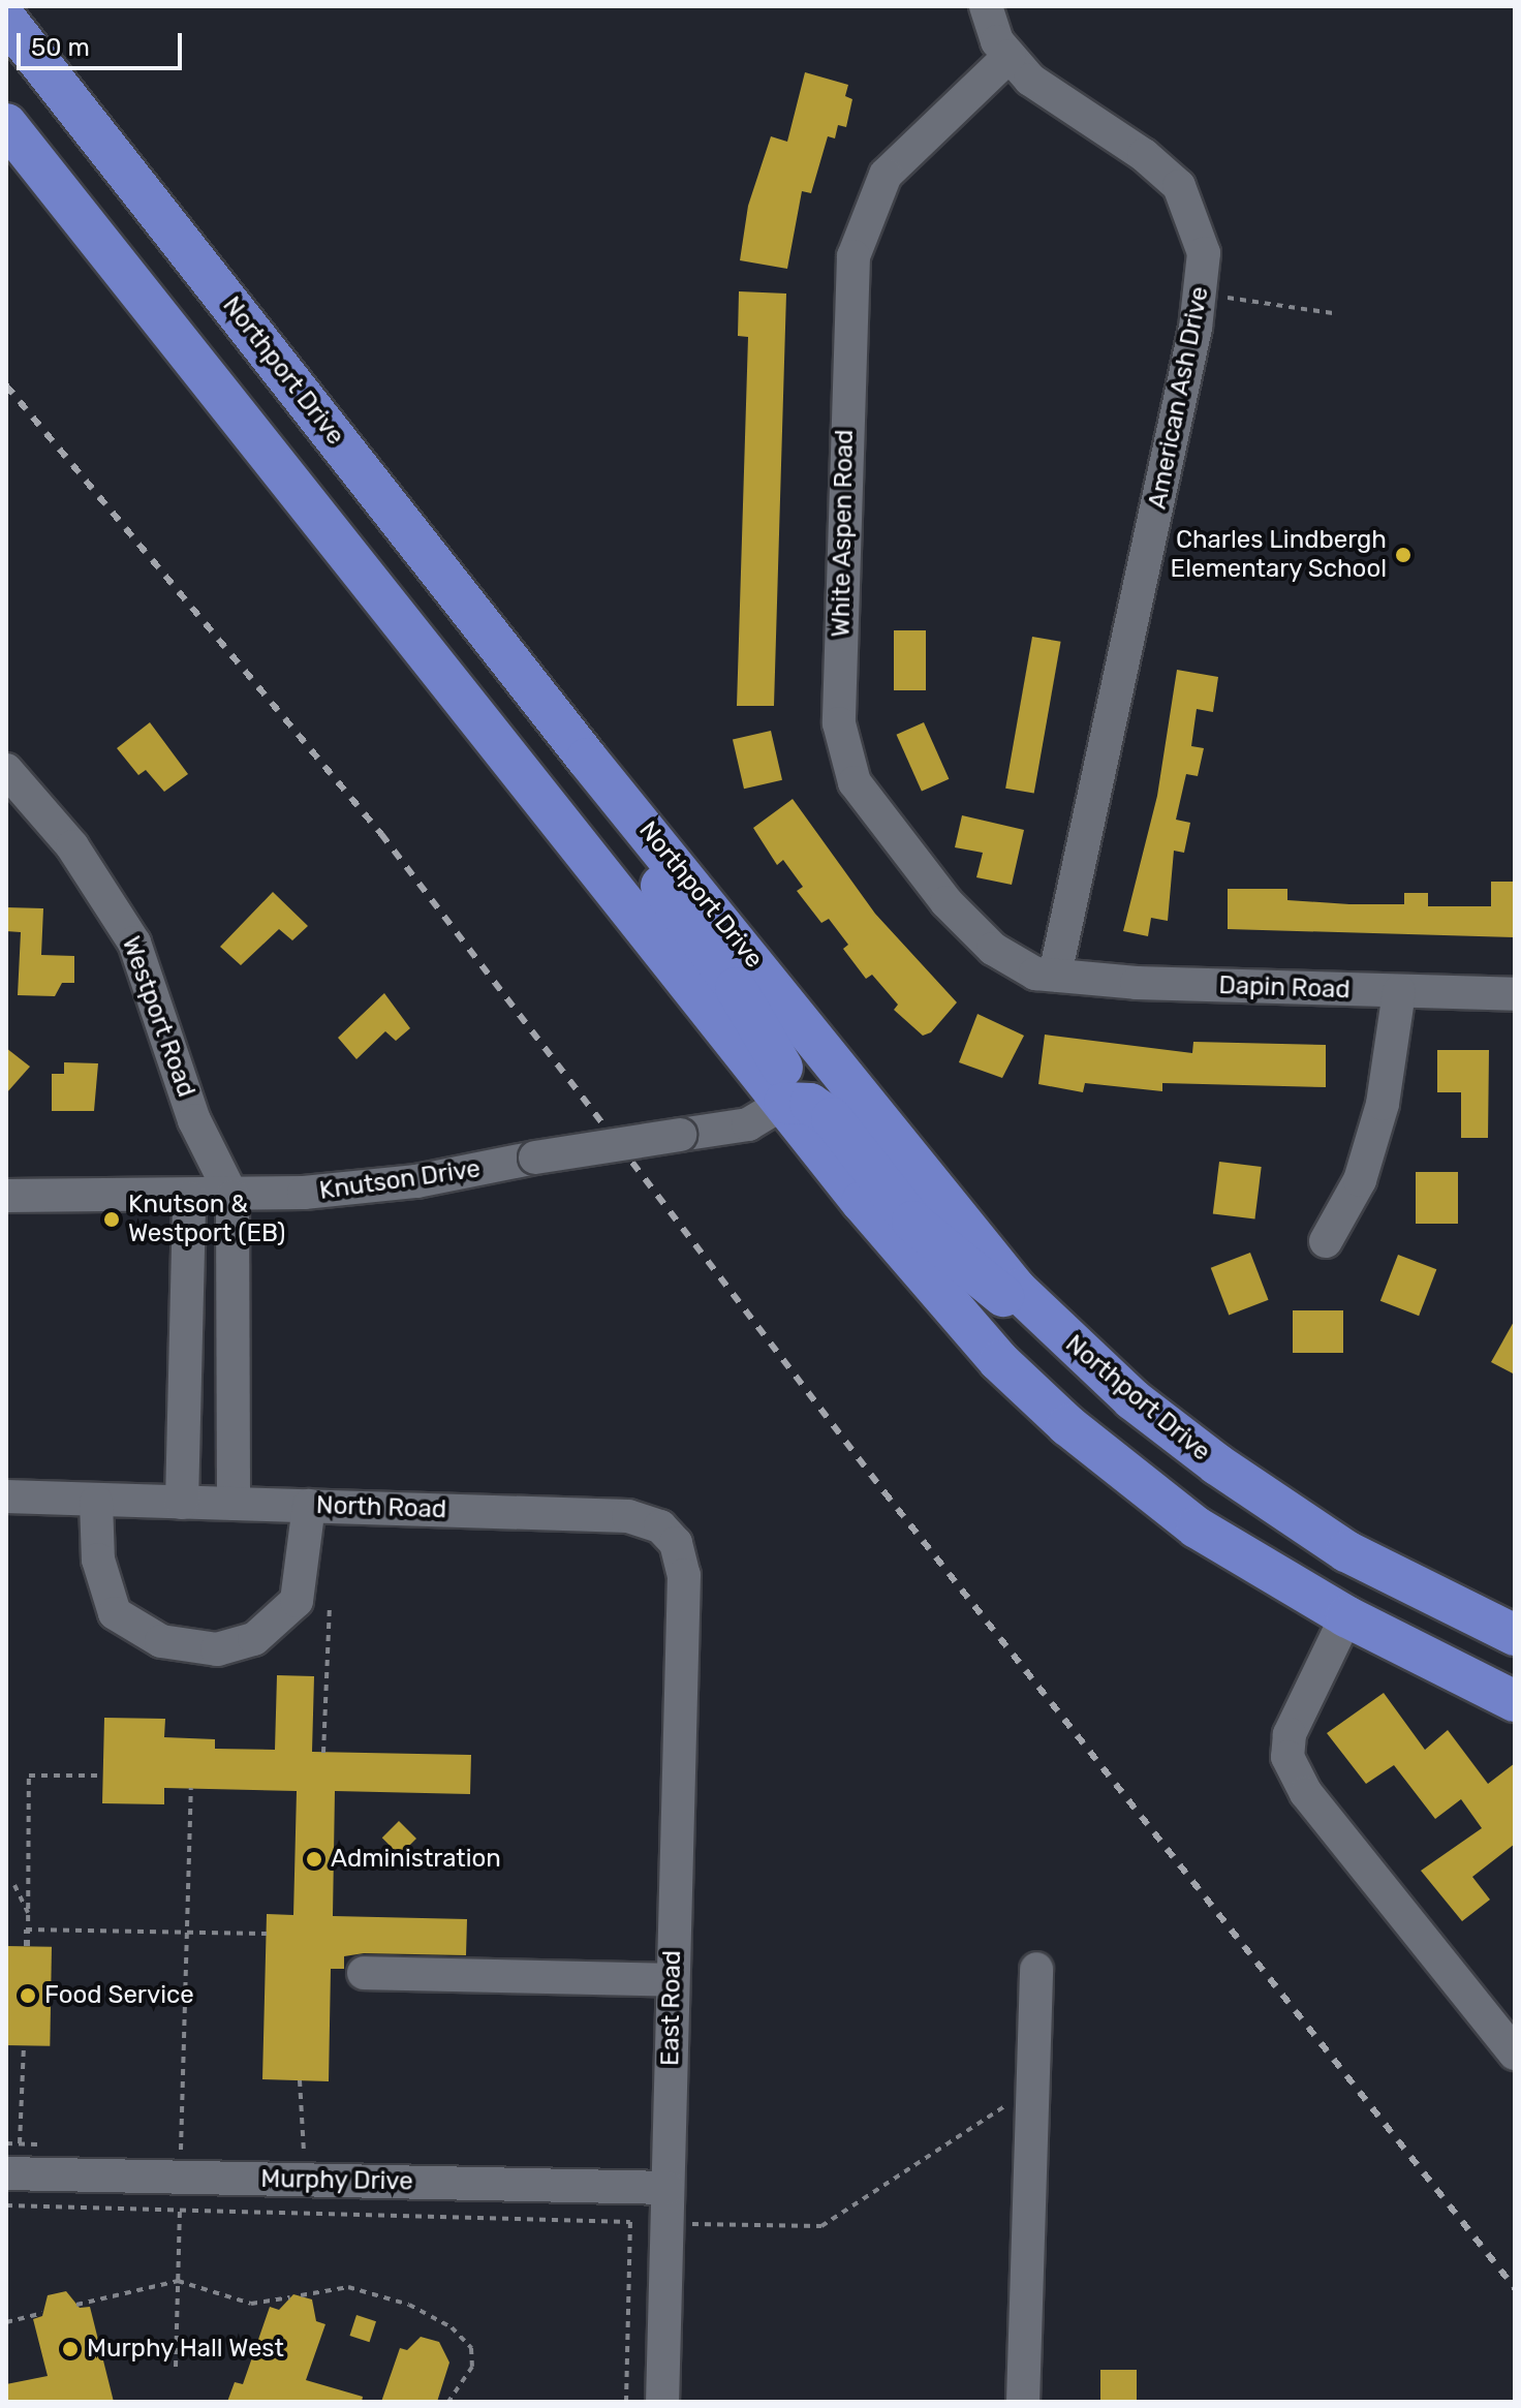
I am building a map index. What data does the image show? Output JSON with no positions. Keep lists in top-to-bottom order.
{
  "streets": {
    "main road": ["Northport Drive"],
    "street": [
      "American Ash Drive",
      "White Aspen Road",
      "Dapin Road",
      "Westport Road",
      "Knutson Drive",
      "North Road",
      "East Road",
      "Murphy Drive"
    ]
  },
  "crossings": [
    ["American Ash Drive", "White Aspen Road"],
    ["American Ash Drive", "Dapin Road"],
    ["White Aspen Road", "Dapin Road"],
    ["Westport Road", "Knutson Drive"],
    ["North Road", "East Road"],
    ["East Road", "Murphy Drive"]
  ],
  "places": [
    "Charles Lindbergh Elementary School",
    "Knutson & Westport (EB)",
    "Administration",
    "Food Service",
    "Murphy Hall West"
  ],
  "scale_bar": "50 m"
}
